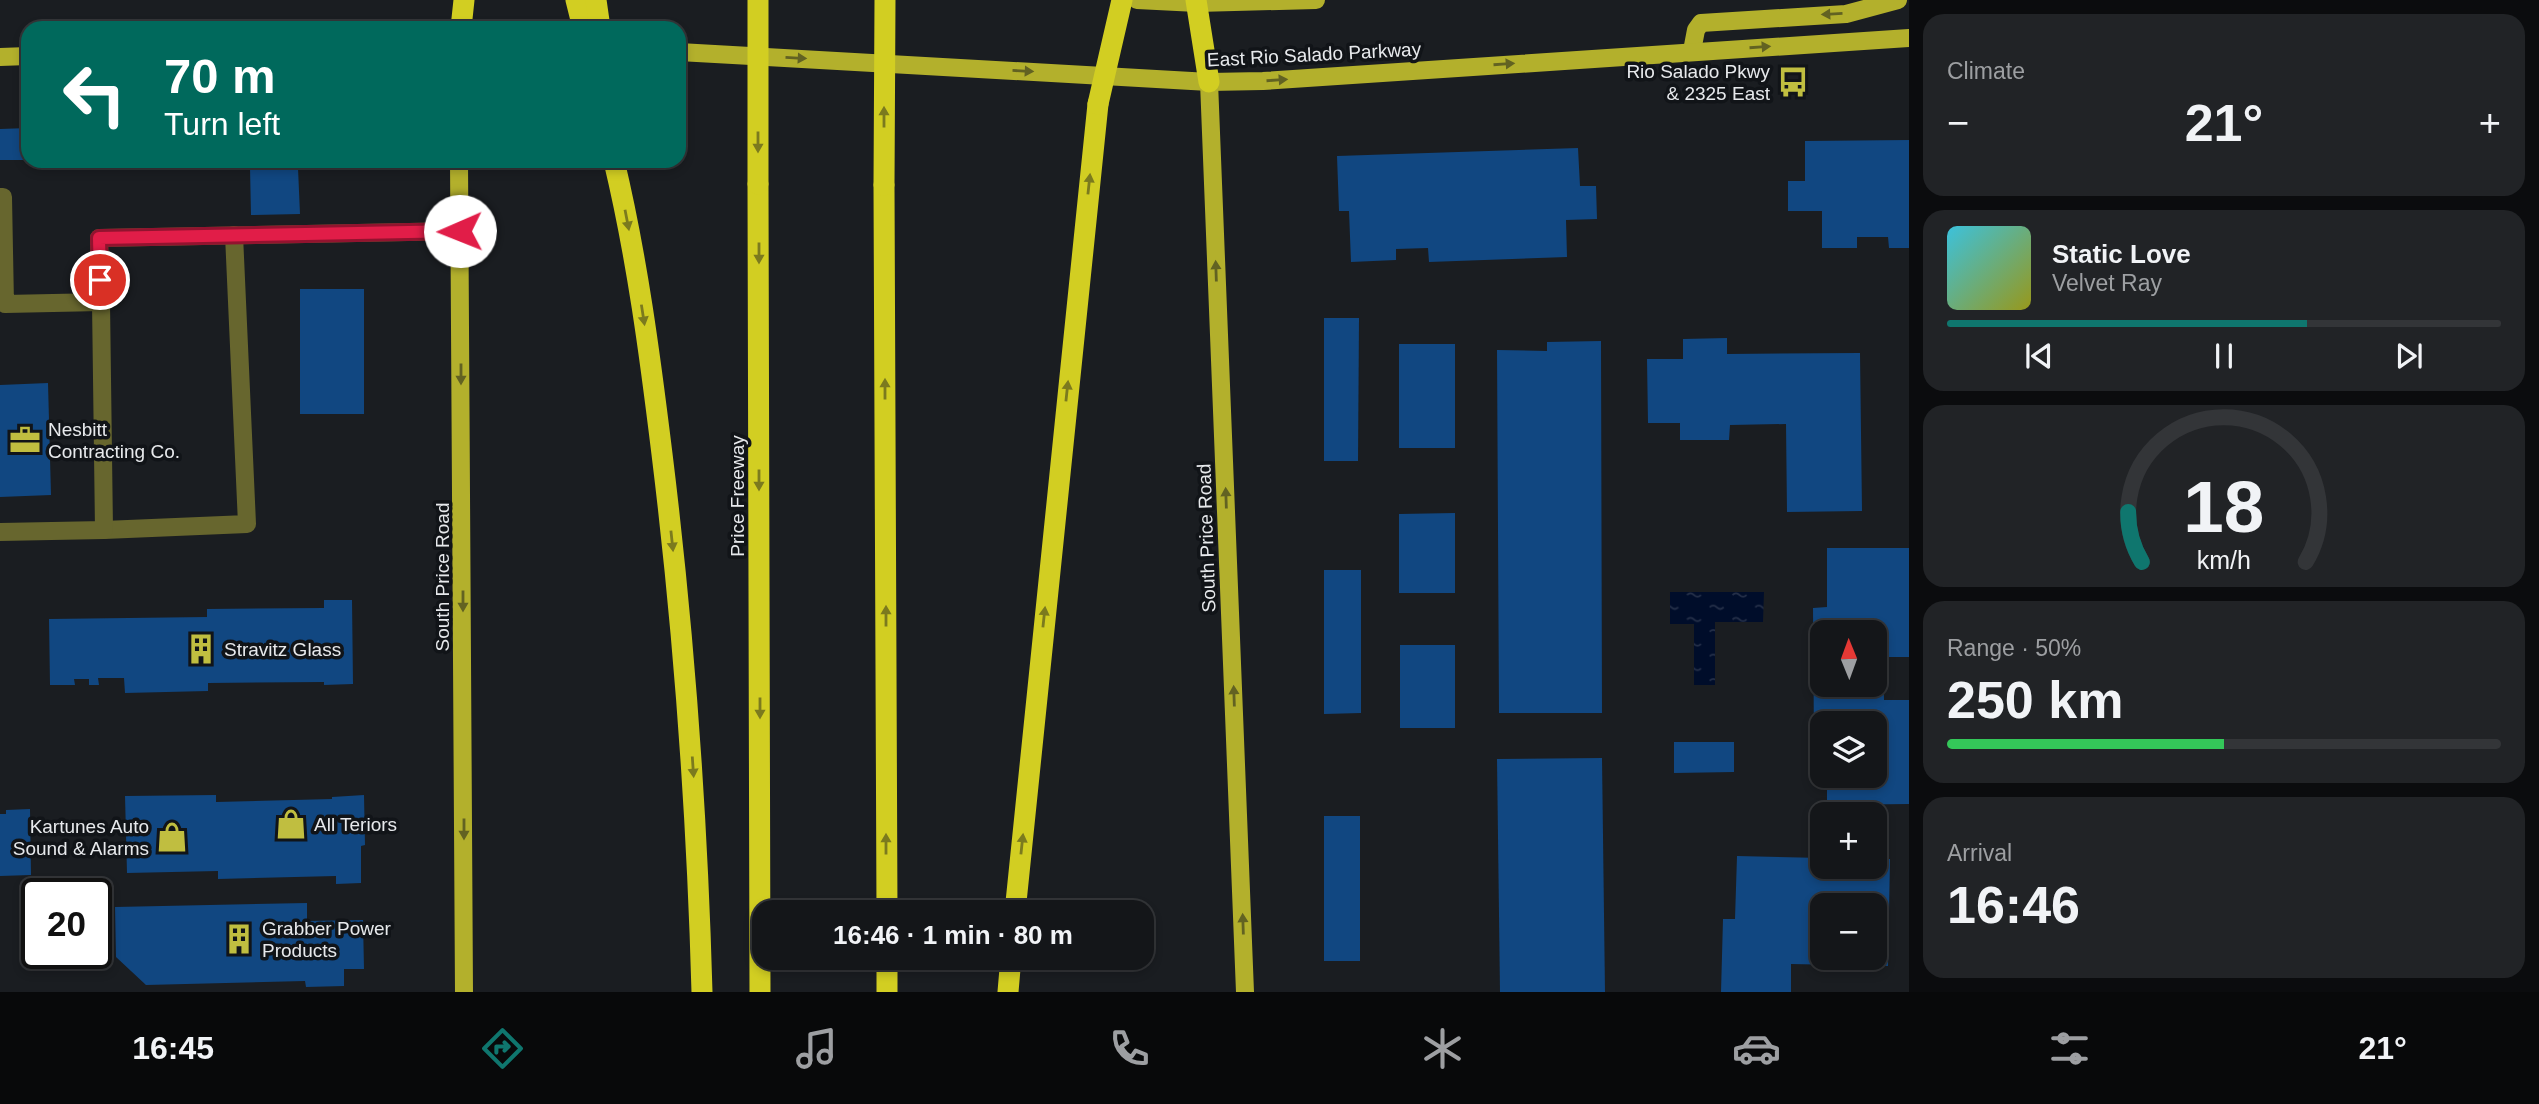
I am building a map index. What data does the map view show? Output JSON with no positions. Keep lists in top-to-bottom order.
{
  "streets": {
    "highway": ["Price Freeway"],
    "main road": ["East Rio Salado Parkway", "South Price Road"]
  },
  "crossings": [
    ["East Rio Salado Parkway", "South Price Road"]
  ],
  "places": {
    "bus stop": ["Rio Salado Pkwy & 2325 East"],
    "office": ["Nesbitt Contracting Co."],
    "building": ["Stravitz Glass", "Grabber Power Products"],
    "shop": ["All Teriors", "Kartunes Auto Sound & Alarms"]
  },
  "north": "top",
  "page": {
    "tile": [
      "Climate",
      ["Range · 50%", "250 km"],
      ["Arrival", "16:46"]
    ],
    "turn": ["70 m", "Turn left"],
    "heat": ["−", "21°", "+"],
    "song": ["Static Love", "Velvet Ray"],
    "map_buttons": ["+", "−"],
    "limit": "20",
    "trip": "16:46 · 1 min · 80 m",
    "tabs": ["16:45", "21°"],
    "gauge": ["18", "km/h"]
  }
}
